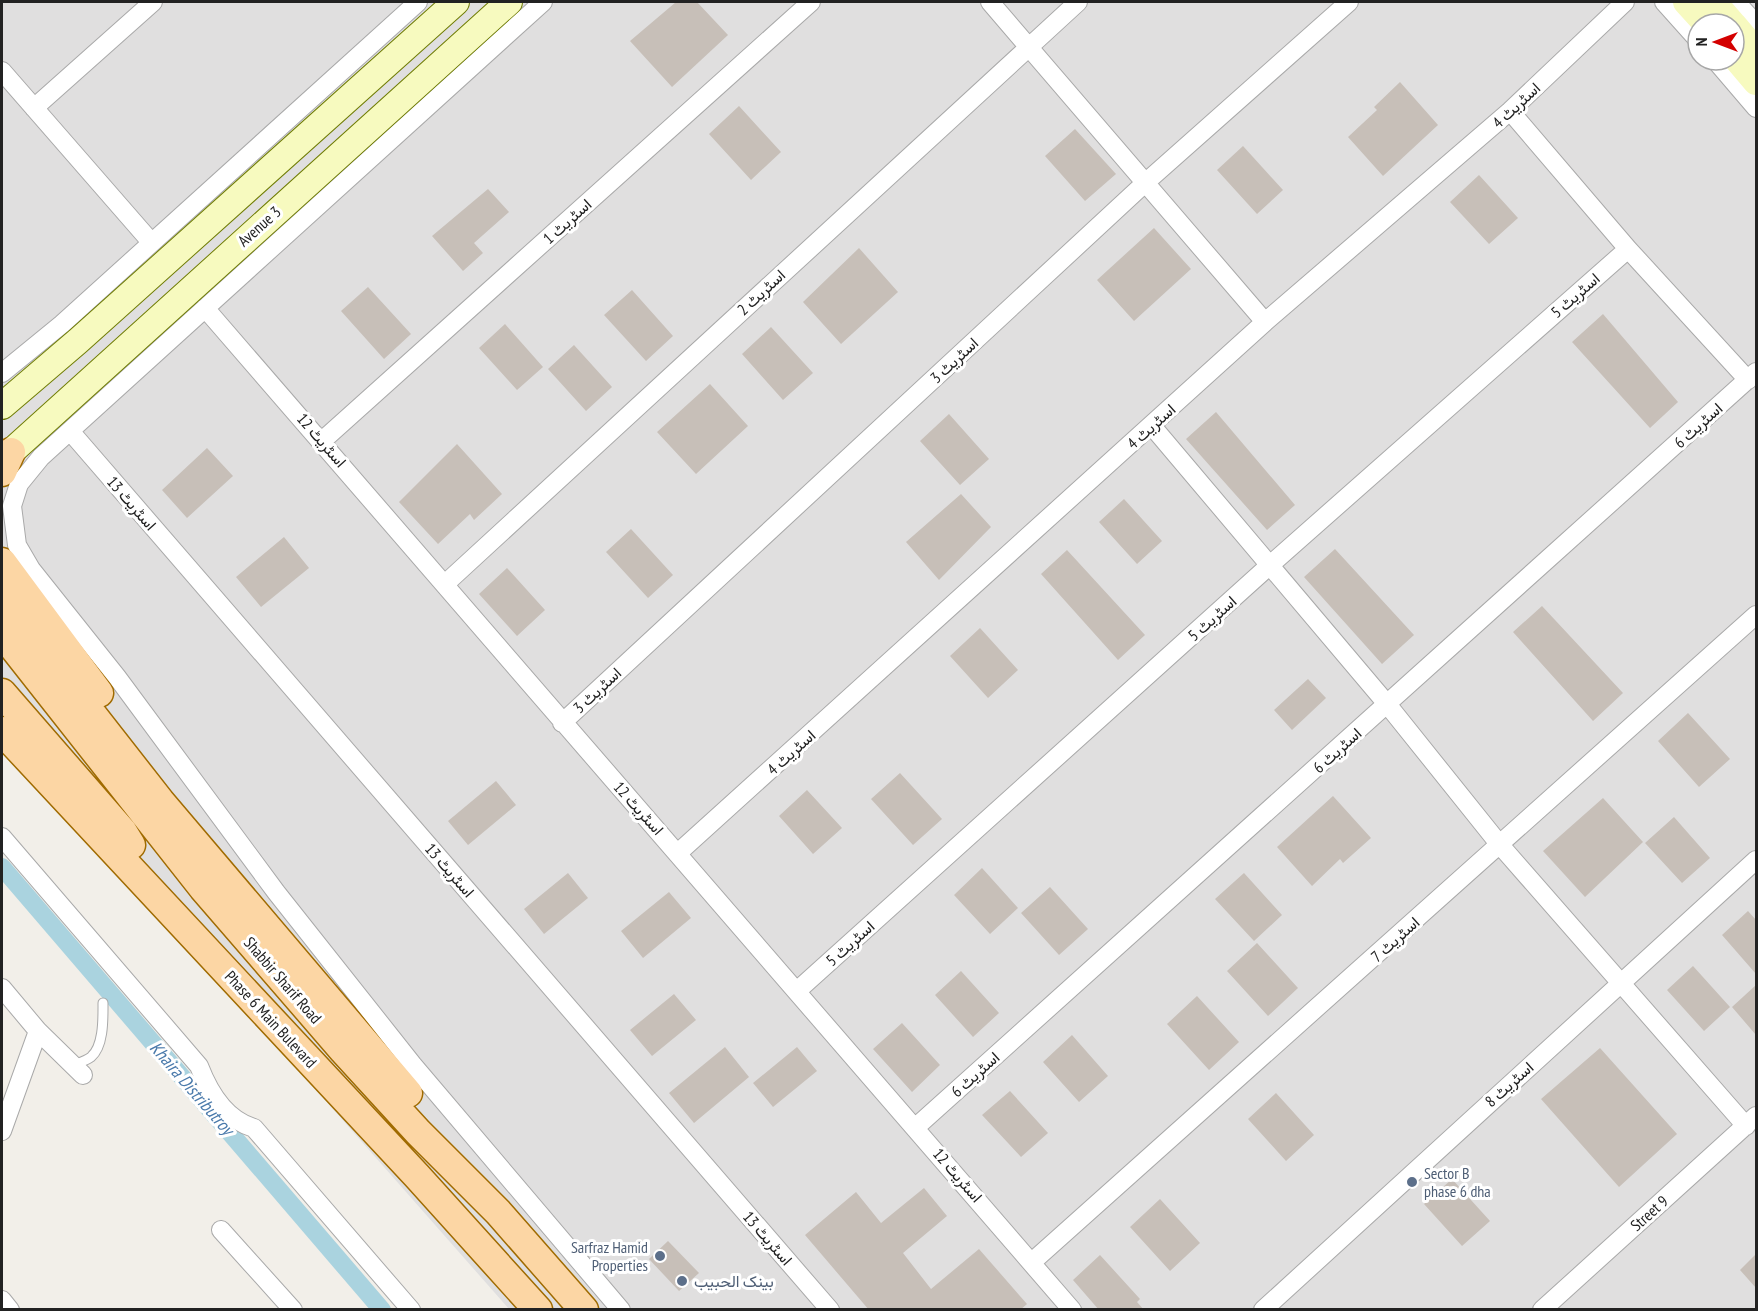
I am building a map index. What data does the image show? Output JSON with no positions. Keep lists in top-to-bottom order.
{
  "streets": {
    "main road": ["Avenue 3", "Shabbir Sharif Road", "Phase 6 Main Bulevard"],
    "street": [
      "اسٹریٹ 4",
      "اسٹریٹ 1",
      "اسٹریٹ 2",
      "اسٹریٹ 5",
      "اسٹریٹ 3",
      "اسٹریٹ 6",
      "اسٹریٹ 12",
      "اسٹریٹ 13",
      "اسٹریٹ 7",
      "اسٹریٹ 8",
      "Street 9"
    ]
  },
  "crossings": [
    ["اسٹریٹ 4", "اسٹریٹ 12"],
    ["اسٹریٹ 1", "اسٹریٹ 12"],
    ["اسٹریٹ 2", "اسٹریٹ 12"],
    ["اسٹریٹ 5", "اسٹریٹ 12"],
    ["اسٹریٹ 3", "اسٹریٹ 12"],
    ["اسٹریٹ 6", "اسٹریٹ 12"],
    ["اسٹریٹ 12", "اسٹریٹ 7"]
  ],
  "water": ["Khaira Distributroy"],
  "places": ["Sector B phase 6 dha", "Sarfraz Hamid Properties", "بينک الحبيب"],
  "north": "left"
}
